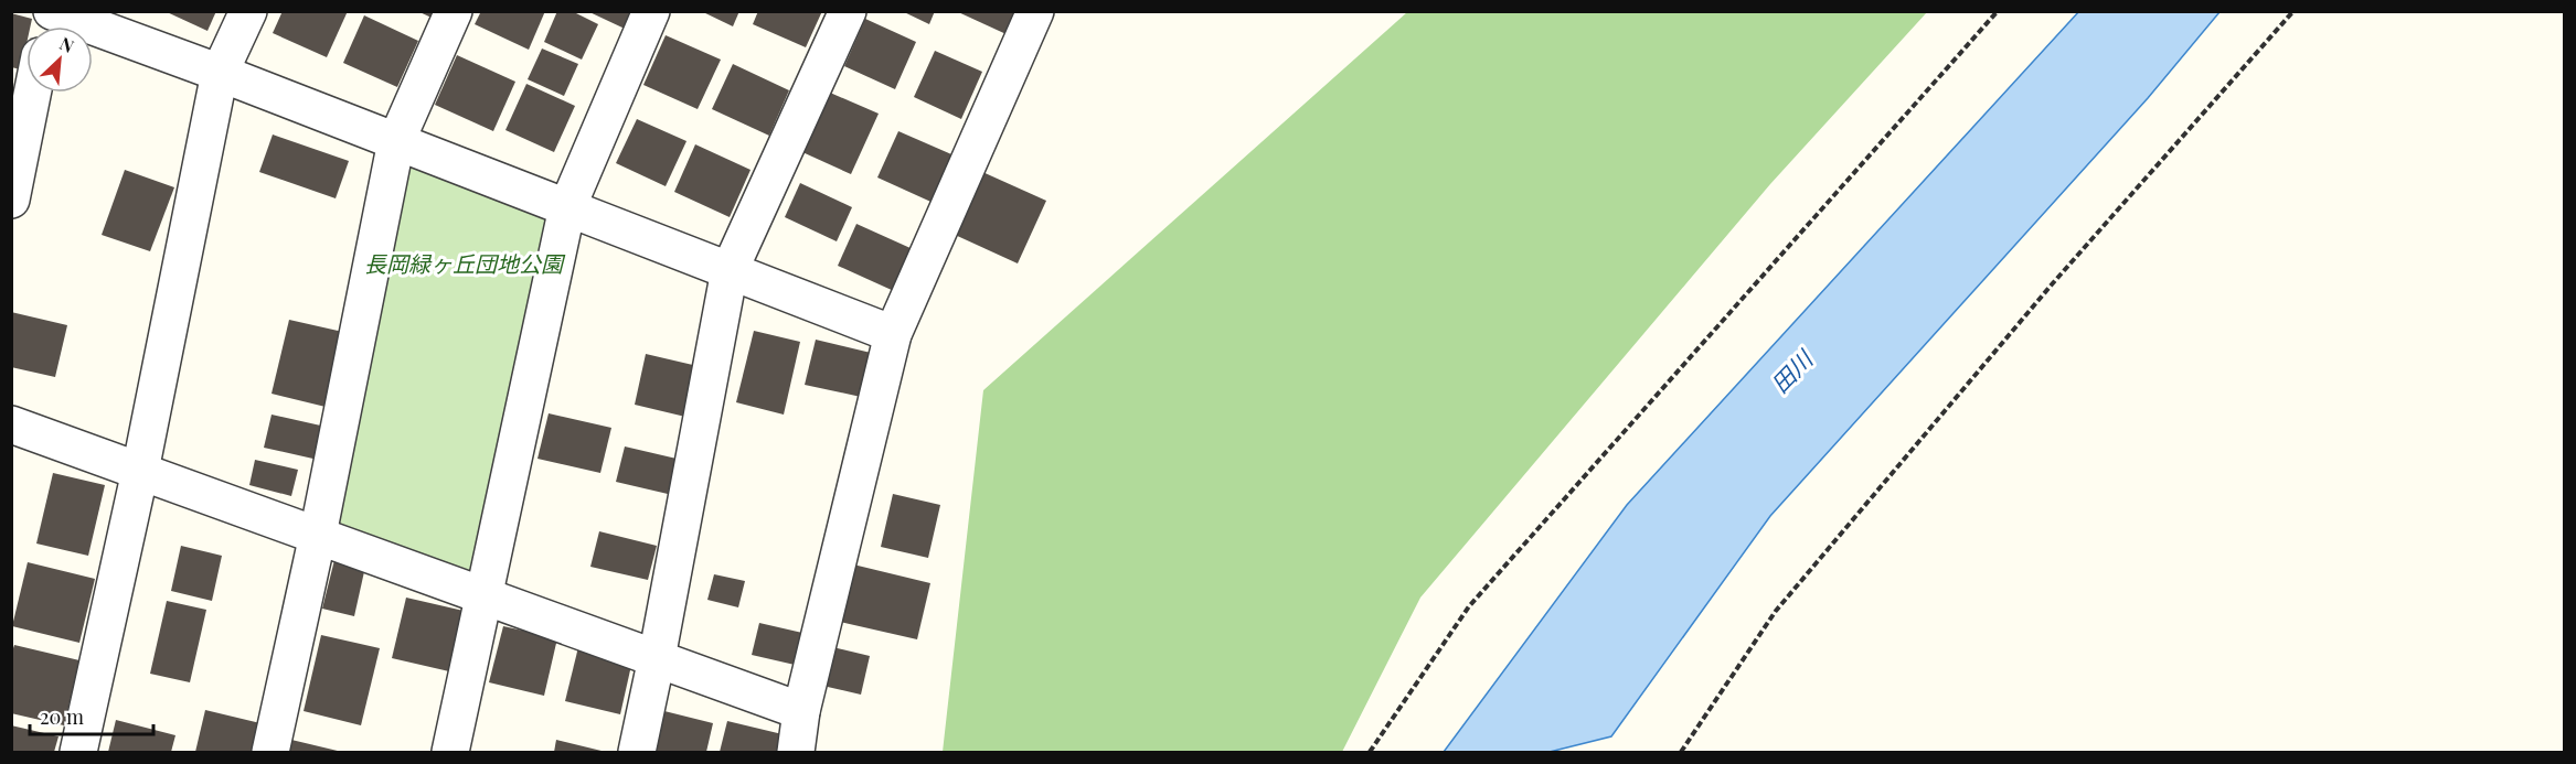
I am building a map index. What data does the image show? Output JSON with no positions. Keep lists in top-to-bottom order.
{
  "water": ["田川"],
  "parks": ["長岡緑ヶ丘団地公園"],
  "scale_bar": "20 m",
  "north": "top right"
}
